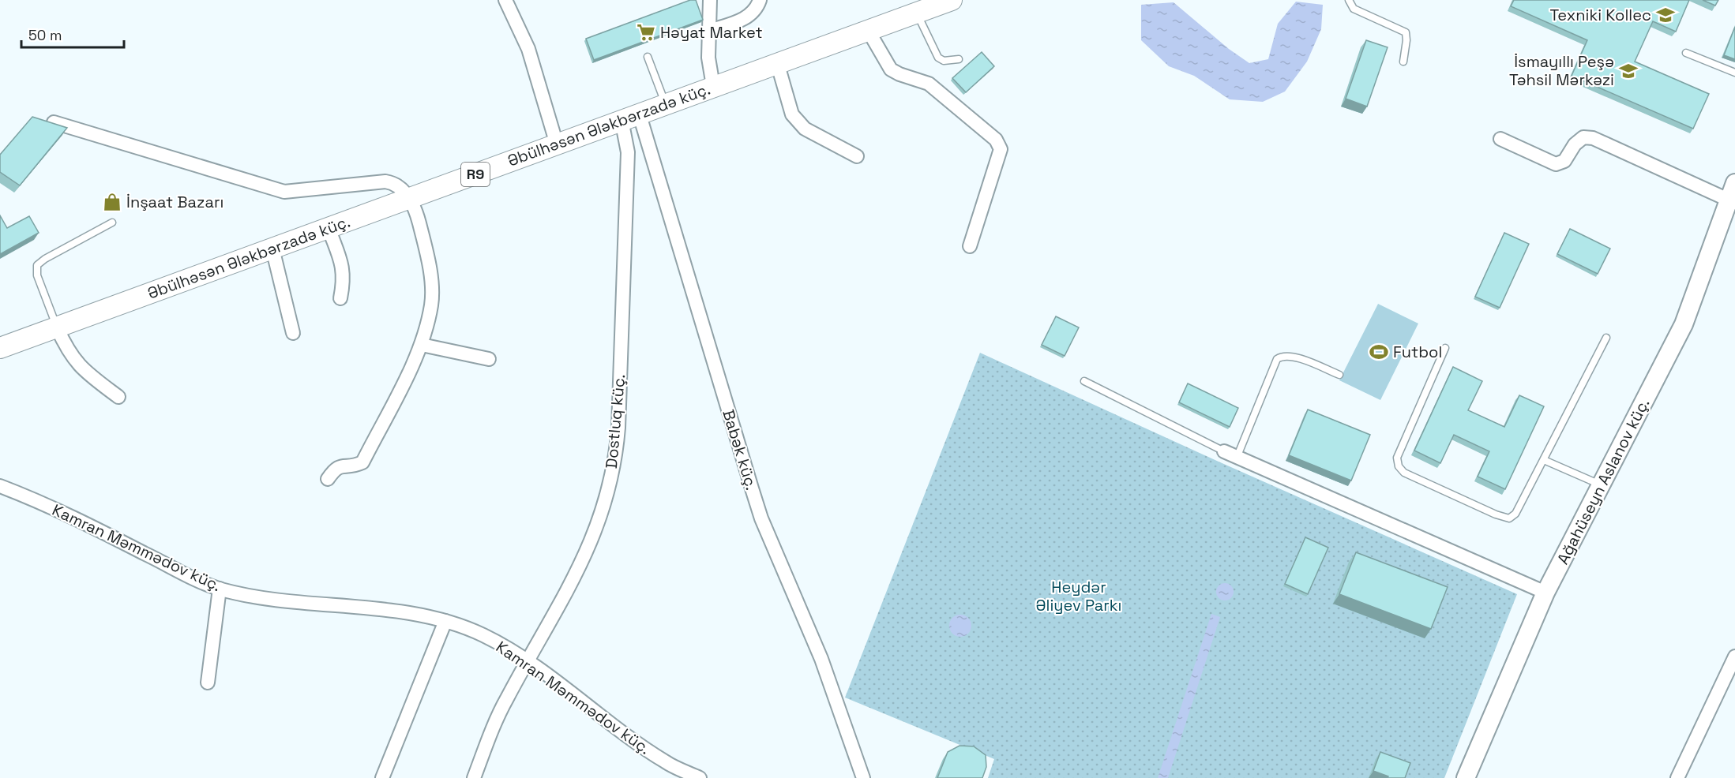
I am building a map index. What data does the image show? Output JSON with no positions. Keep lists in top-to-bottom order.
{
  "streets": {
    "main road": ["Əbülhəsən Ələkbərzadə küç.", "R9"],
    "street": [
      "Dostluq küç.",
      "Babək küç.",
      "Ağahüseyn Aslanov küç.",
      "Kamran Məmmədov küç."
    ]
  },
  "crossings": [
    ["Əbülhəsən Ələkbərzadə küç.", "Dostluq küç."],
    ["Əbülhəsən Ələkbərzadə küç.", "Babək küç."],
    ["Dostluq küç.", "Babək küç."],
    ["Dostluq küç.", "Kamran Məmmədov küç."]
  ],
  "parks": ["Heydər Əliyev Parkı"],
  "places": {
    "school or university": ["Texniki Kollec", "İsmayıllı Peşə Təhsil Mərkəzi"],
    "supermarket": ["Həyat Market"],
    "shop": ["İnşaat Bazarı"],
    "sports": ["Futbol"]
  },
  "scale_bar": "50 m"
}
